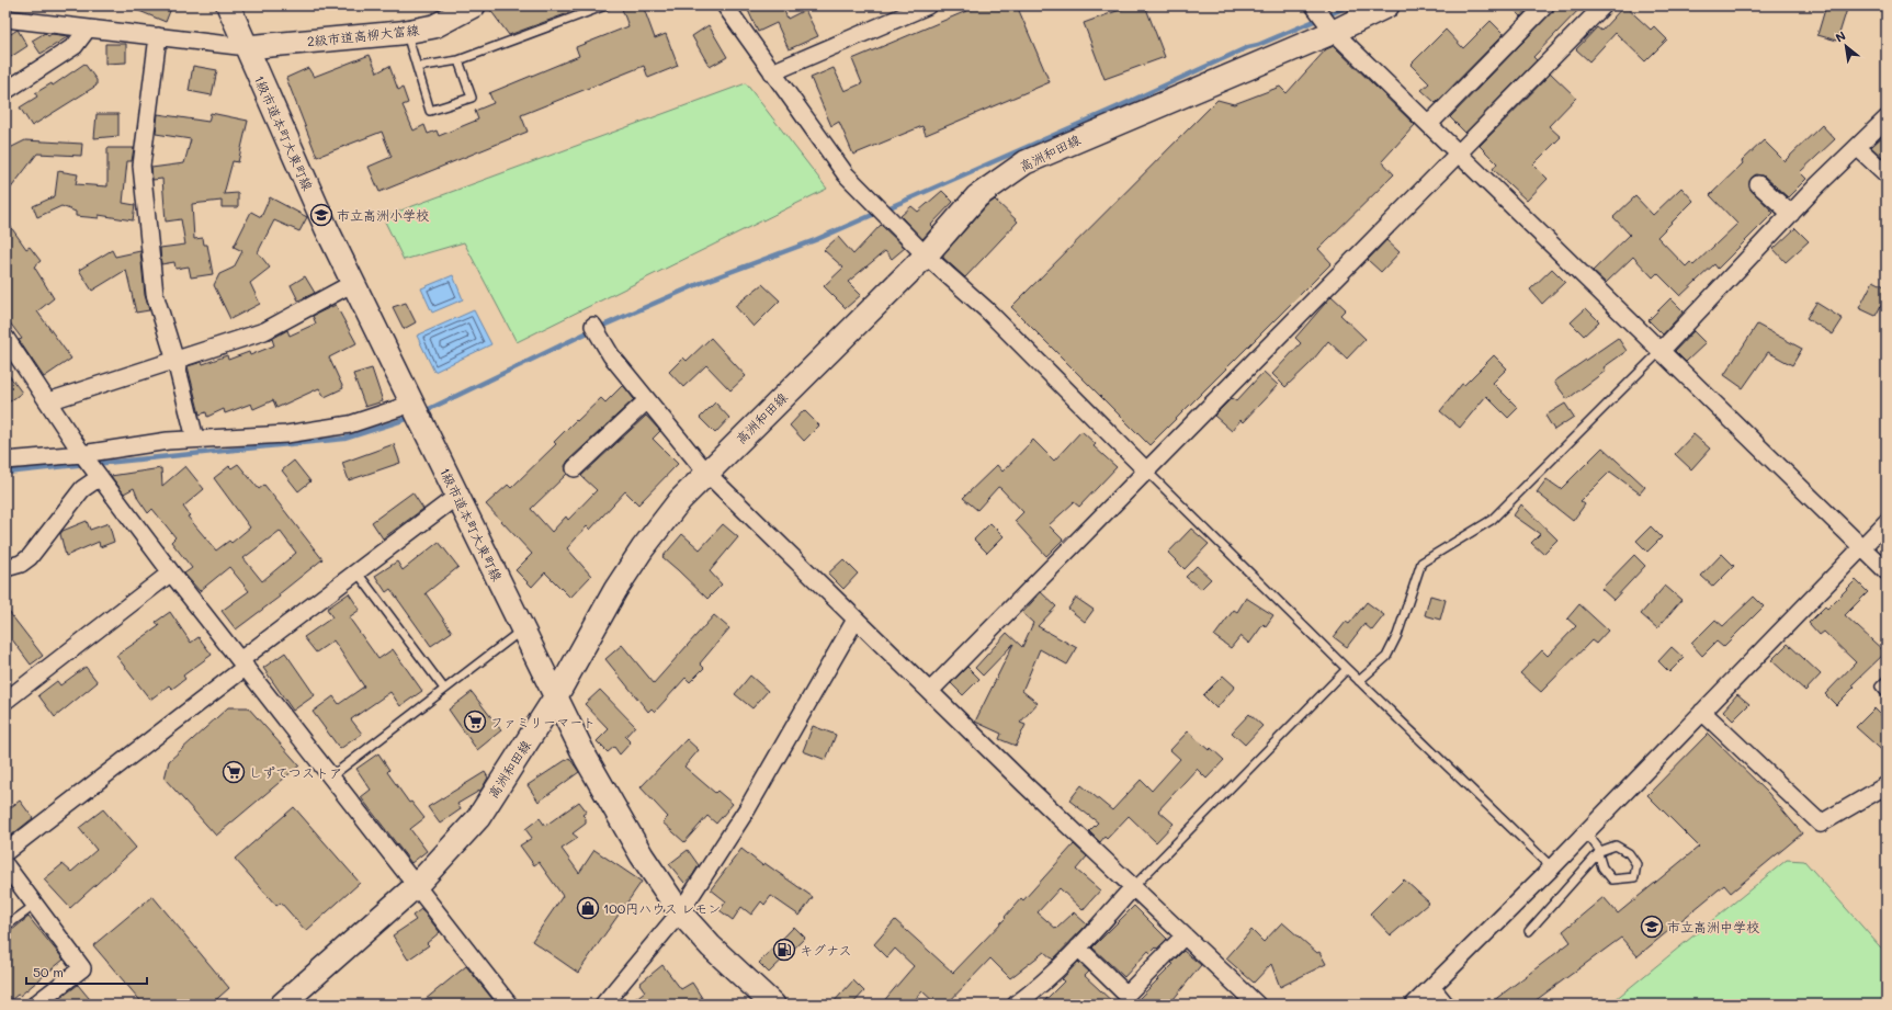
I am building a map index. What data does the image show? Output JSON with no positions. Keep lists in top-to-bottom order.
{
  "streets": {
    "main road": ["2級市道高柳大富線", "1級市道本町大東町線", "高洲和田線"]
  },
  "crossings": [
    ["2級市道高柳大富線", "1級市道本町大東町線"],
    ["1級市道本町大東町線", "高洲和田線"]
  ],
  "places": {
    "school or university": ["市立高洲小学校", "市立高洲中学校"],
    "supermarket": ["ファミリーマート", "しずてつストア"],
    "shop": ["100円ハウス レモン"],
    "fuel station": ["キグナス"]
  },
  "scale_bar": "50 m",
  "north": "top left"
}
